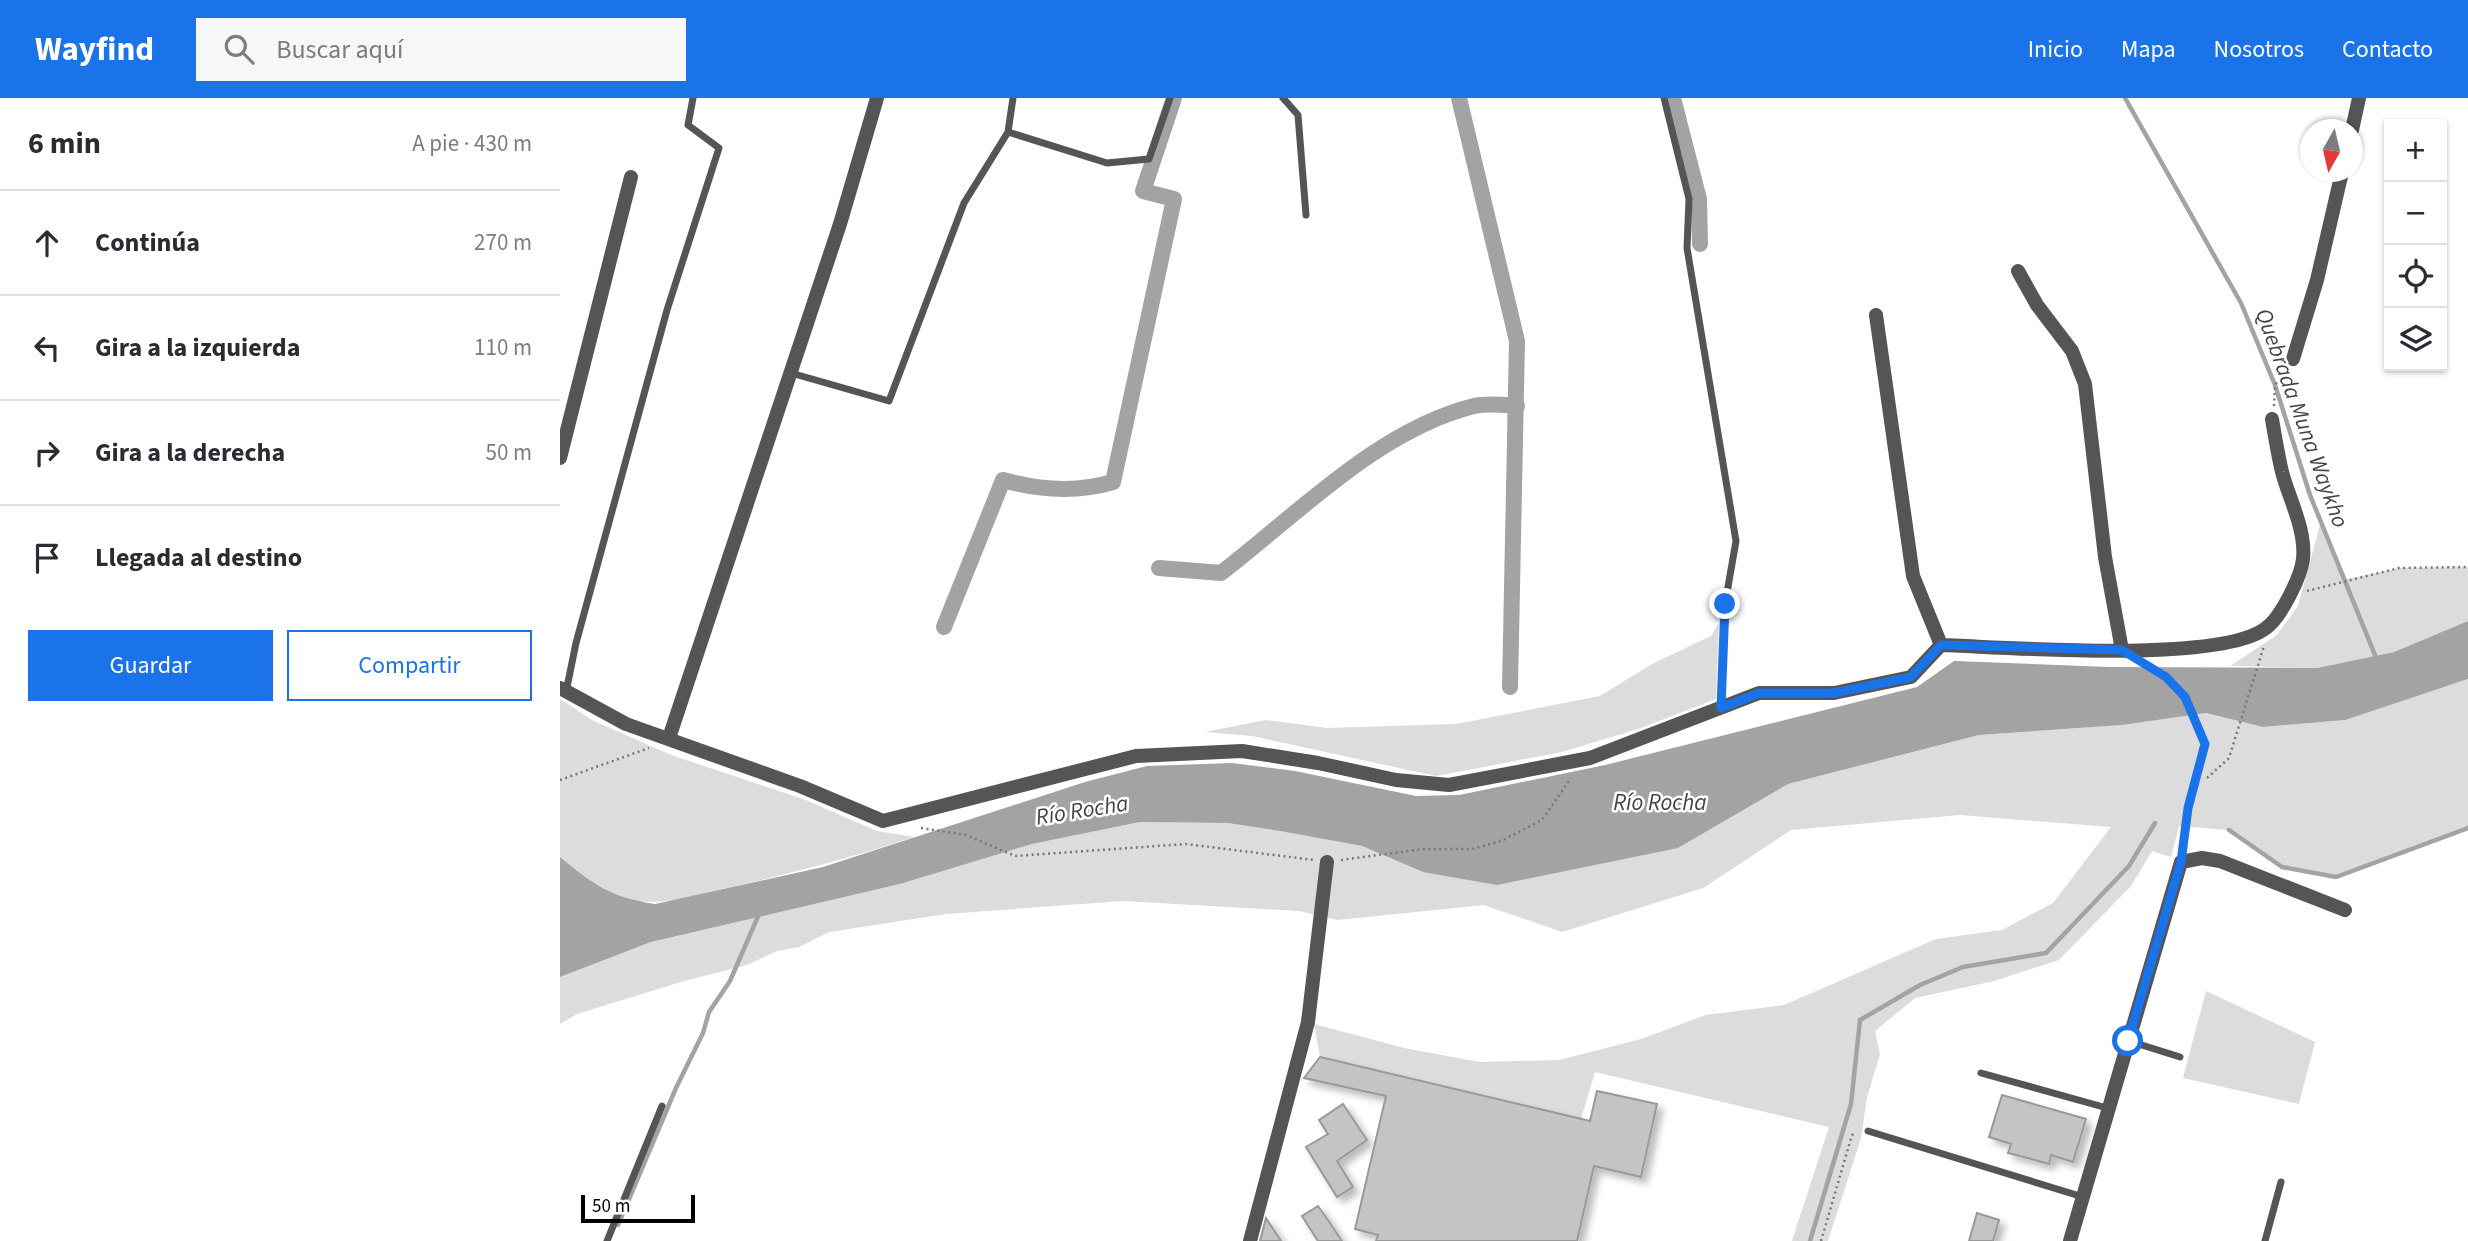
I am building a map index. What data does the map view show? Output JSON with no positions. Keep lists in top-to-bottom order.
{
  "water": ["Quebrada Muna Waykho", "Río Rocha"],
  "scale_bar": "50 m",
  "north": "bottom",
  "page": {
    "header": "Wayfind",
    "search": "Buscar aquí",
    "nav": [
      "Inicio",
      "Mapa",
      "Nosotros",
      "Contacto"
    ],
    "heading": ["6 min", "A pie · 430 m"],
    "map_buttons": ["+", "−"],
    "list": [
      ["Continúa", "270 m"],
      ["Gira a la izquierda", "110 m"],
      ["Gira a la derecha", "50 m"],
      "Llegada al destino"
    ],
    "buttons": ["Guardar", "Compartir"],
    "scale": "50 m"
  }
}
